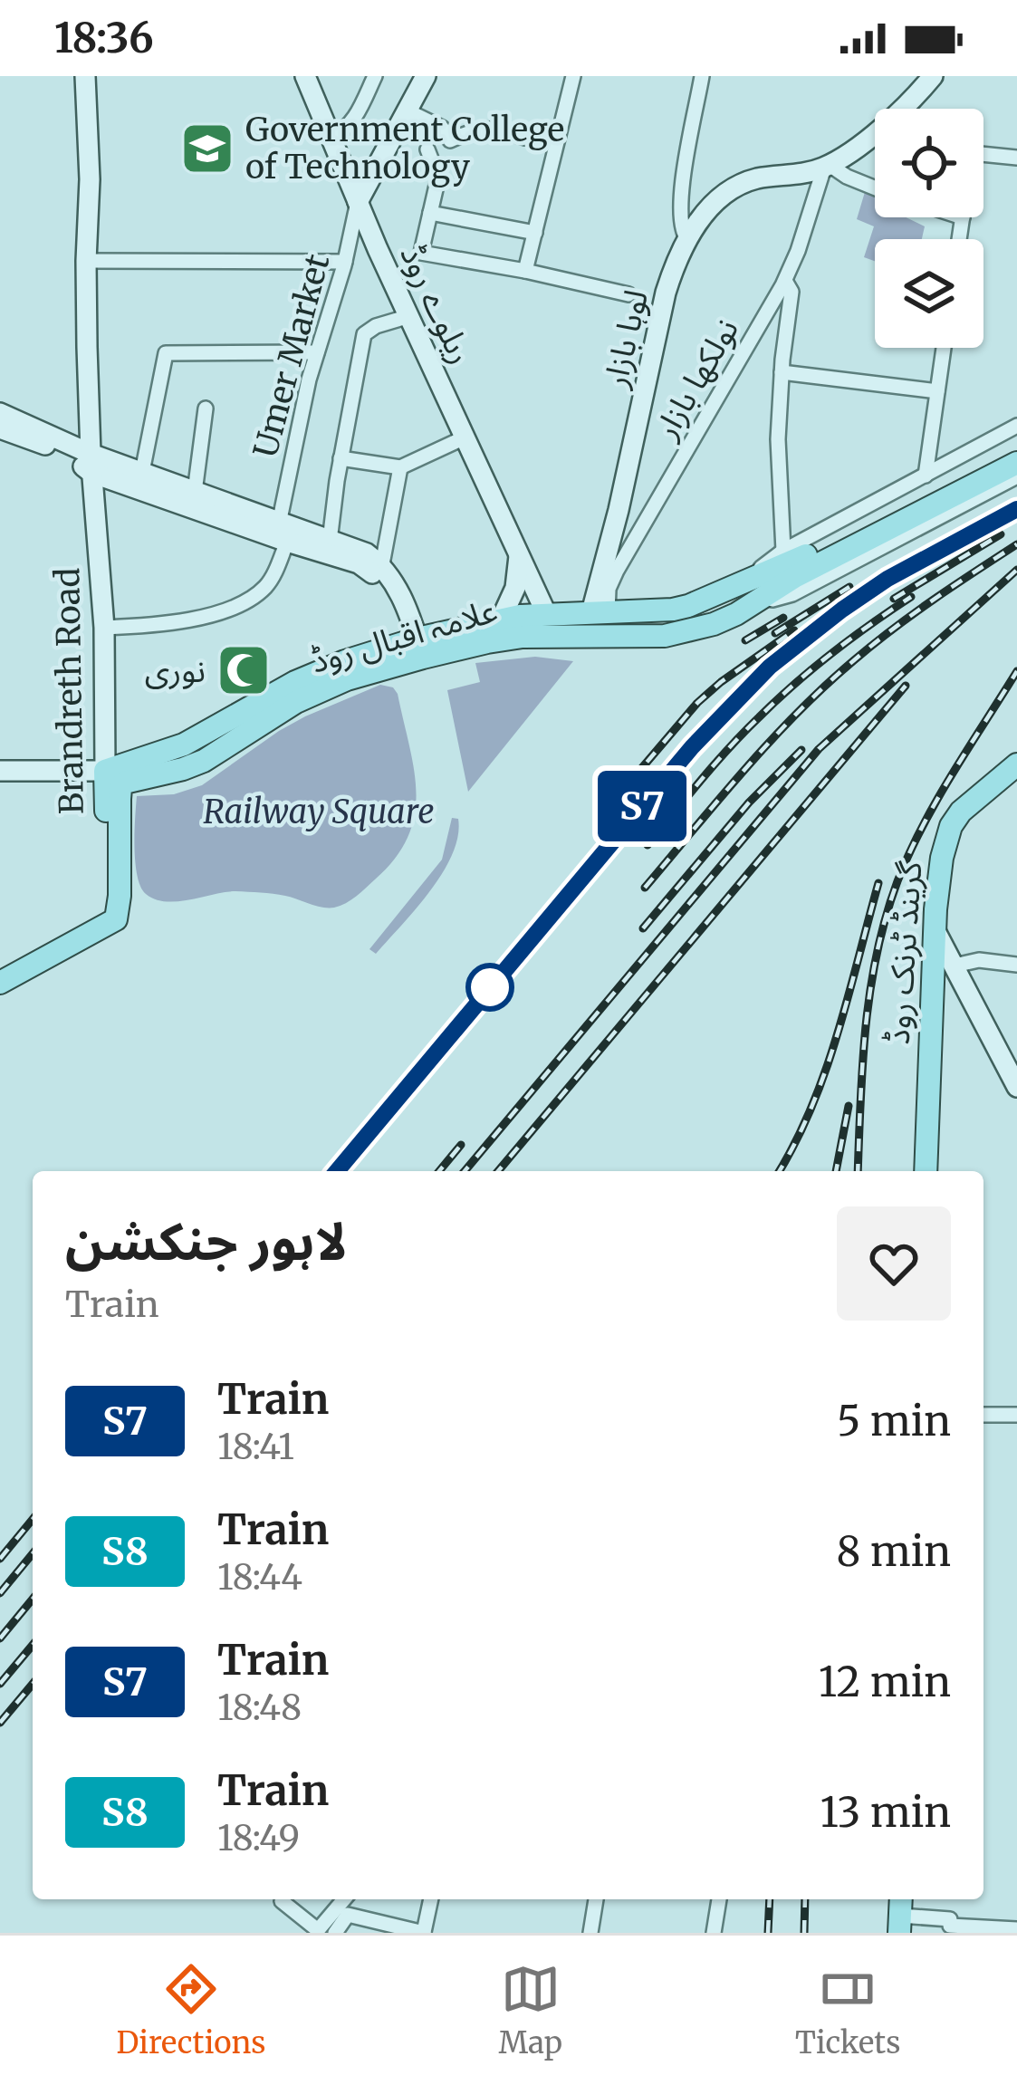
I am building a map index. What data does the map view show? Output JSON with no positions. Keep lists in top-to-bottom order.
{
  "streets": {
    "main road": [
      "ریلوے روڈ",
      "لوہا بازار",
      "علامہ اقبال روڈ",
      "Brandreth Road",
      "گرینڈ ٹرنک روڈ"
    ],
    "street": ["Umer Market", "نولکھا بازار"]
  },
  "crossings": [
    ["ریلوے روڈ", "Umer Market"],
    ["ریلوے روڈ", "علامہ اقبال روڈ"],
    ["لوہا بازار", "نولکھا بازار"],
    ["لوہا بازار", "علامہ اقبال روڈ"],
    ["Umer Market", "Brandreth Road"],
    ["نولکھا بازار", "علامہ اقبال روڈ"],
    ["علامہ اقبال روڈ", "Brandreth Road"]
  ],
  "parks": ["Railway Square"],
  "places": {
    "school or university": ["Government College of Technology"],
    "mosque": ["نوری"]
  },
  "page": {
    "status": "18:36",
    "on_map": "S7",
    "heading": ["لاہور جنکشن", "Train"],
    "list": [
      {
        "mark": "S7",
        "name": "Train",
        "note": "18:41",
        "value": "5 min"
      },
      {
        "mark": "S8",
        "name": "Train",
        "note": "18:44",
        "value": "8 min"
      },
      {
        "mark": "S7",
        "name": "Train",
        "note": "18:48",
        "value": "12 min"
      },
      {
        "mark": "S8",
        "name": "Train",
        "note": "18:49",
        "value": "13 min"
      }
    ],
    "tabs": ["Directions", "Map", "Tickets"]
  }
}
